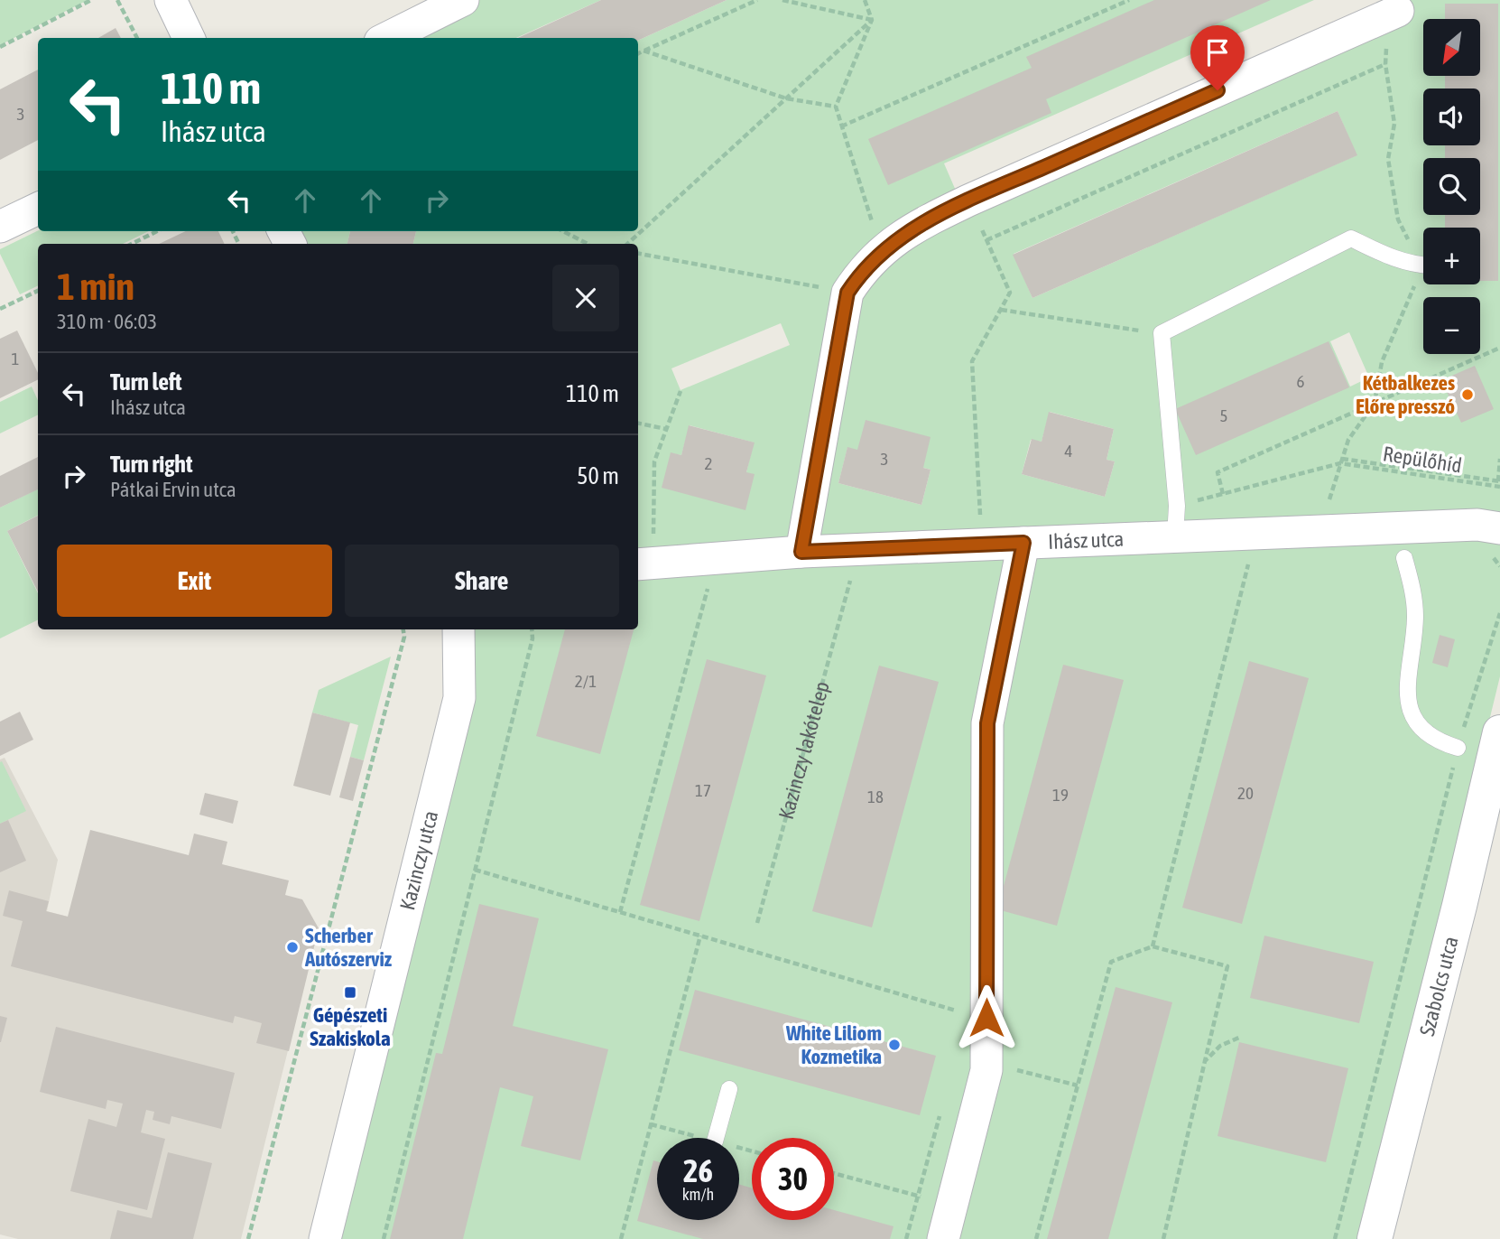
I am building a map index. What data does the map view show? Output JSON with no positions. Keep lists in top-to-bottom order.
{
  "streets": {
    "street": ["Ihász utca", "Kazinczy utca", "Szabolcs utca"],
    "path": ["Repülőhíd", "Kazinczy lakótelep"]
  },
  "places": {
    "other": ["Kétbalkezes Előre presszó", "Scherber Autószerviz", "White Liliom Kozmetika"],
    "transit": ["Gépészeti Szakiskola"]
  },
  "house_numbers": [
    "3",
    "1",
    "6",
    "5",
    "4",
    "3",
    "2",
    "2/1",
    "17",
    "20",
    "19",
    "18"
  ],
  "north": "bottom left",
  "page": {
    "map_buttons": ["+", "−"],
    "turn": ["110 m", "Ihász utca"],
    "heading": ["1 min", "310 m · 06:03"],
    "list": [
      {
        "name": "Turn left",
        "note": "Ihász utca",
        "value": "110 m"
      },
      {
        "name": "Turn right",
        "note": "Pátkai Ervin utca",
        "value": "50 m"
      }
    ],
    "buttons": ["Exit", "Share"],
    "speed": "26 km/h",
    "limit": "30"
  }
}
